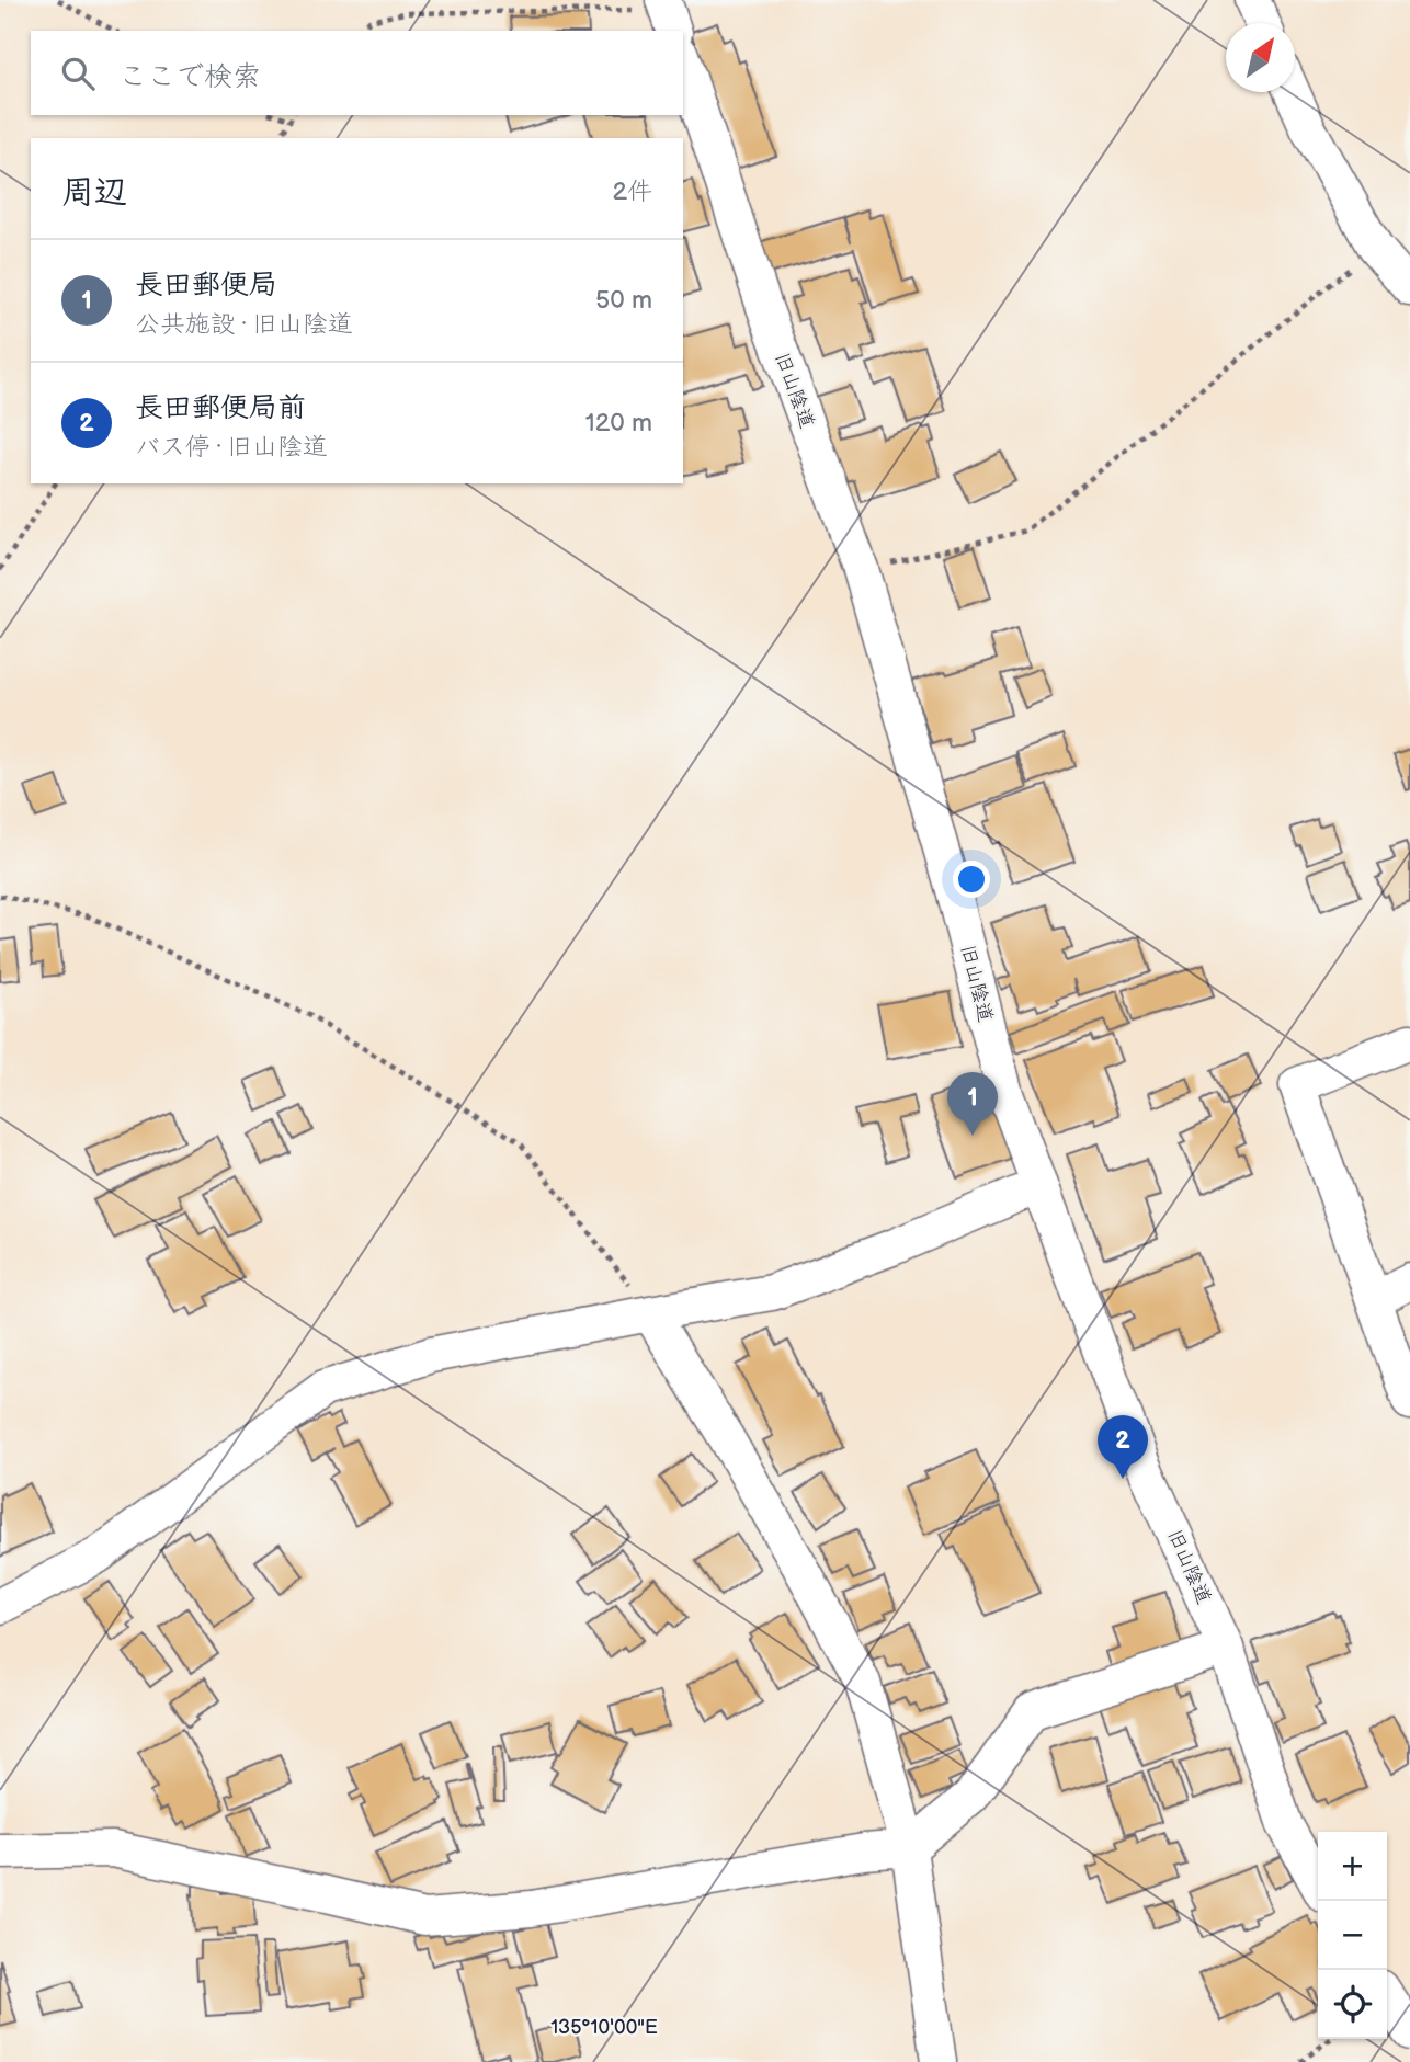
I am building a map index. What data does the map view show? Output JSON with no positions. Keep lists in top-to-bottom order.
{
  "streets": {
    "street": ["旧山陰道"]
  },
  "north": "top right",
  "page": {
    "search": "ここで検索",
    "heading": ["周辺", "2件"],
    "list": [
      {
        "mark": "1",
        "name": "長田郵便局",
        "note": "公共施設 · 旧山陰道",
        "value": "50 m"
      },
      {
        "mark": "2",
        "name": "長田郵便局前",
        "note": "バス停 · 旧山陰道",
        "value": "120 m"
      }
    ],
    "pins": ["1", "2"],
    "map_buttons": ["+", "−"]
  },
  "coordinates": ["135°10'00\"E"]
}
